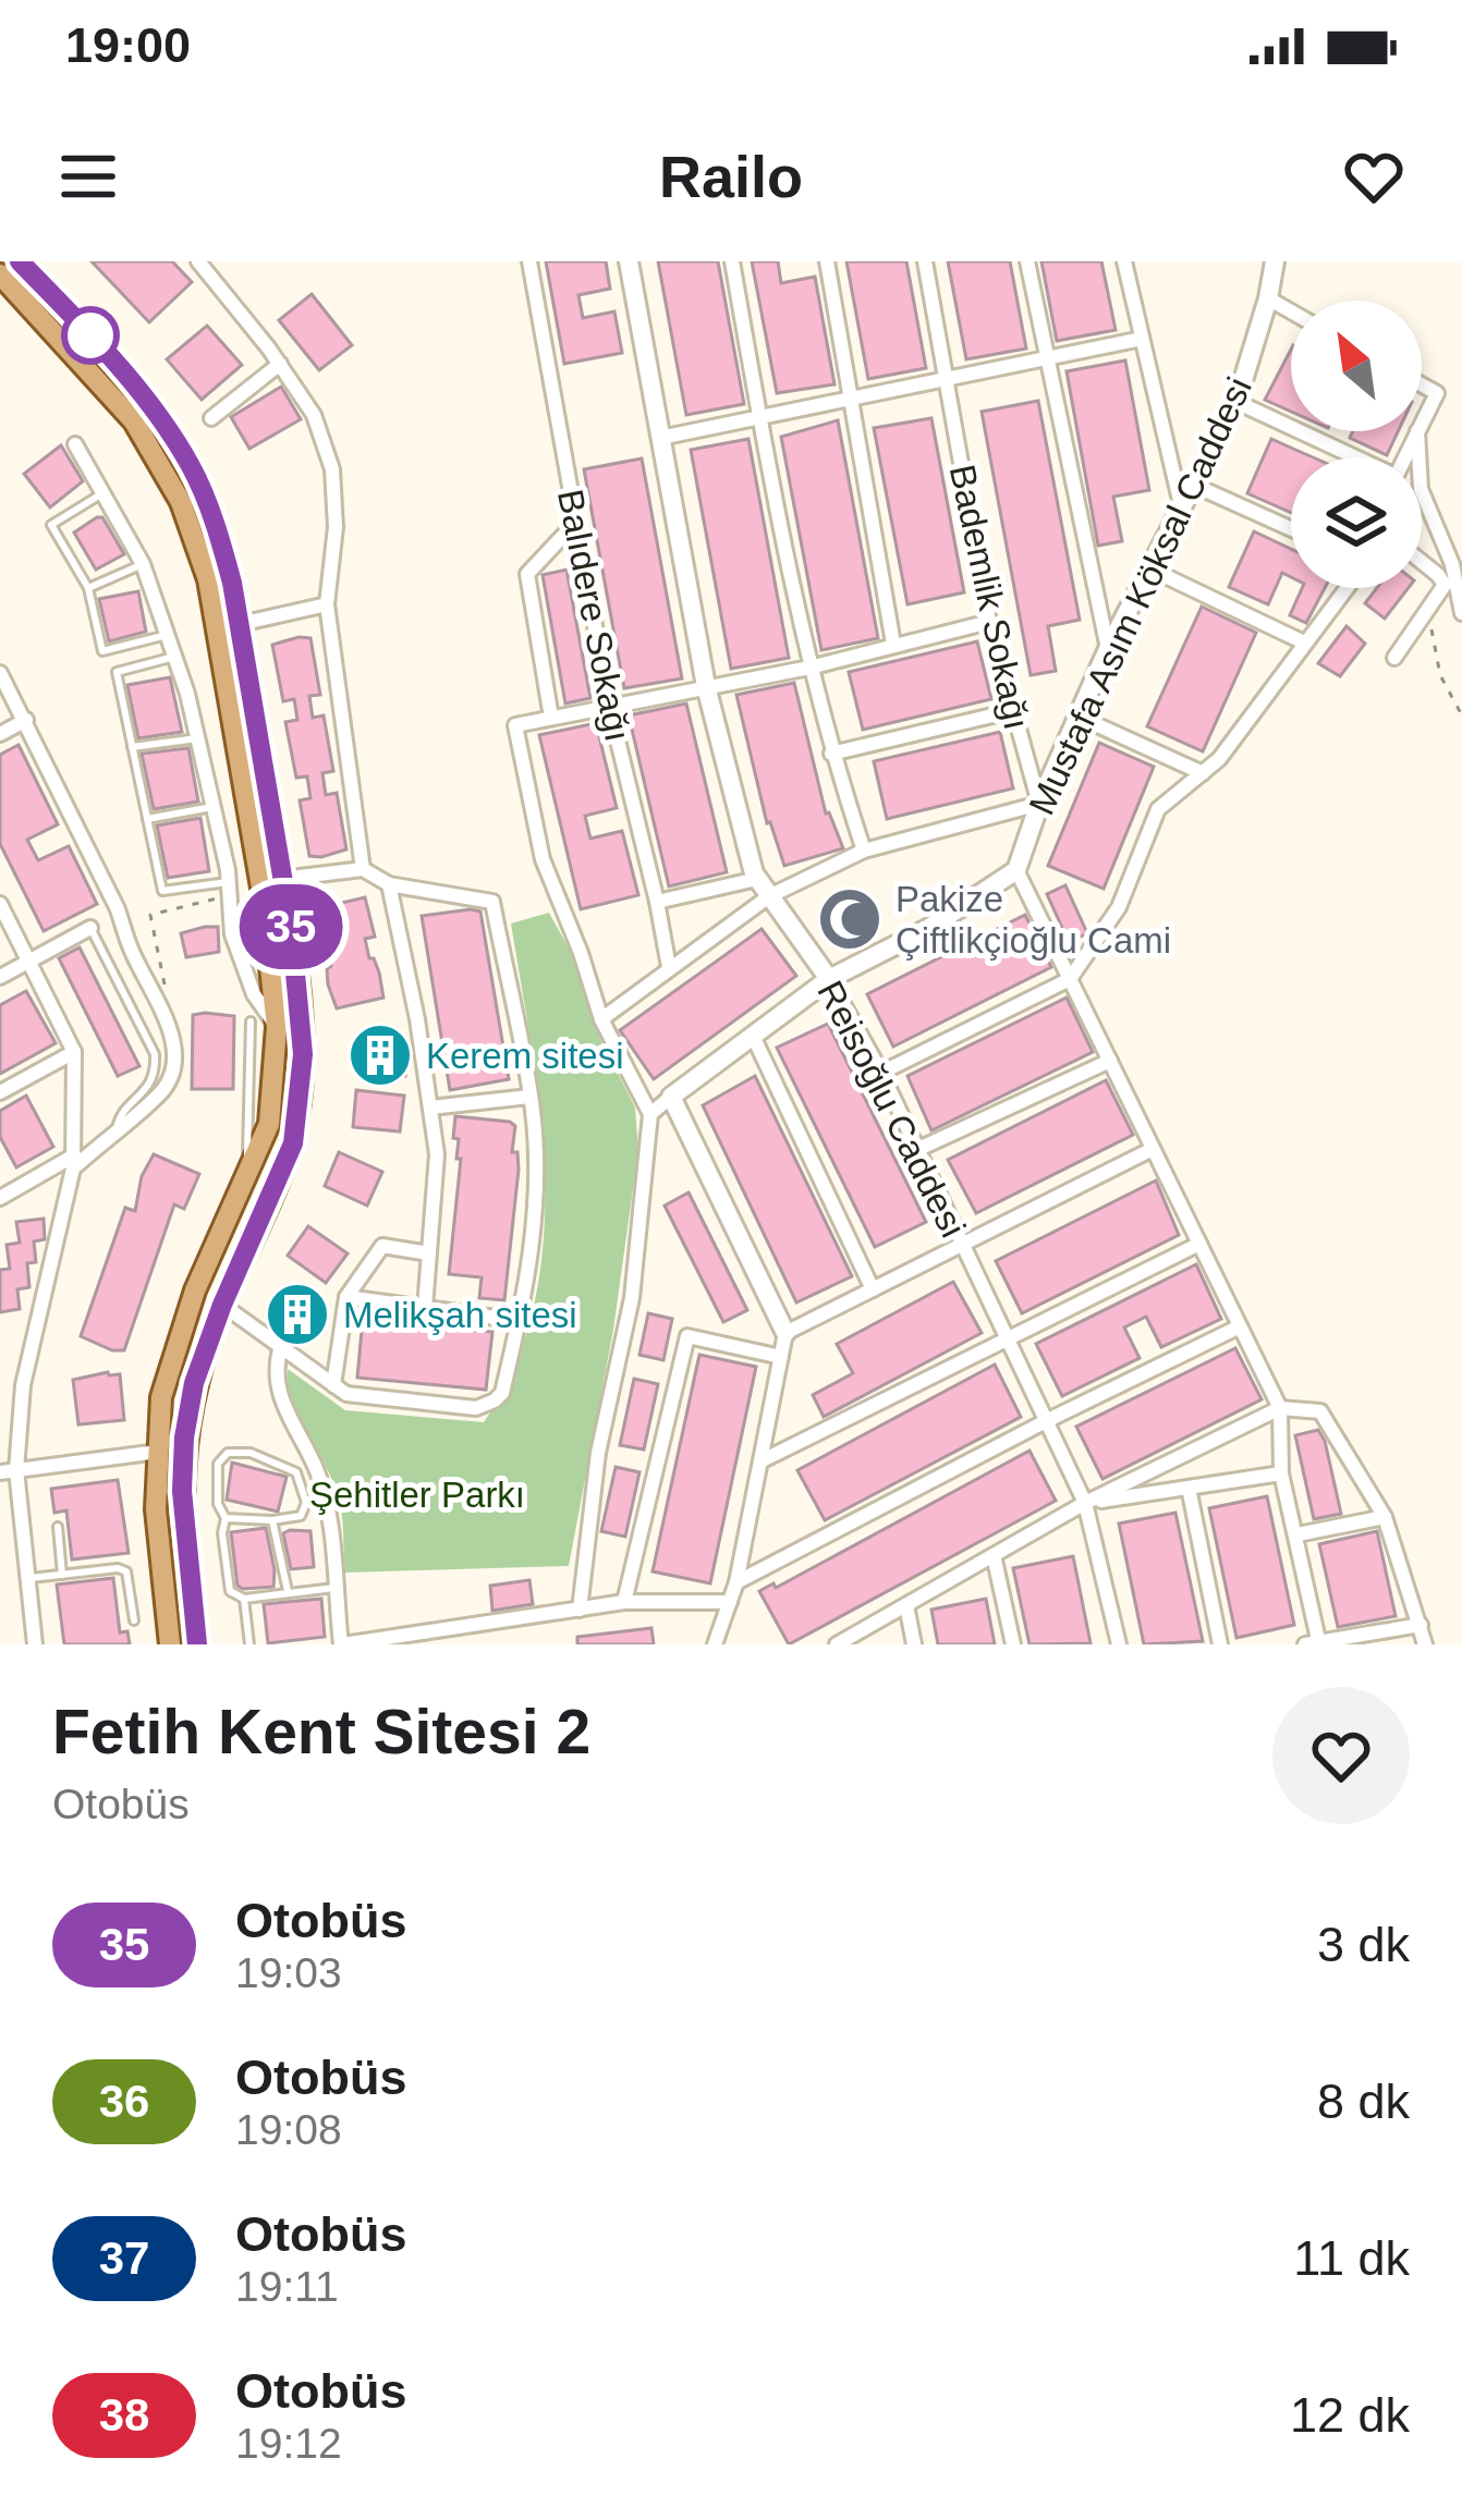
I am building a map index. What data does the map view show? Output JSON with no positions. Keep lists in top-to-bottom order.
{
  "streets": {
    "street": [
      "Mustafa Asım Köksal Caddesi",
      "Bademlik Sokağı",
      "Balıdere Sokağı",
      "Reisoğlu Caddesi"
    ]
  },
  "crossings": [
    ["Mustafa Asım Köksal Caddesi", "Bademlik Sokağı"]
  ],
  "parks": ["Şehitler Parkı"],
  "places": {
    "mosque": ["Pakize Çiftlikçioğlu Cami"],
    "building": ["Kerem sitesi", "Melikşah sitesi"]
  },
  "lines": ["bus line 35"],
  "north": "top left",
  "page": {
    "status": "19:00",
    "header": "Railo",
    "on_map": "35",
    "heading": ["Fetih Kent Sitesi 2", "Otobüs"],
    "list": [
      {
        "mark": "35",
        "name": "Otobüs",
        "note": "19:03",
        "value": "3 dk"
      },
      {
        "mark": "36",
        "name": "Otobüs",
        "note": "19:08",
        "value": "8 dk"
      },
      {
        "mark": "37",
        "name": "Otobüs",
        "note": "19:11",
        "value": "11 dk"
      },
      {
        "mark": "38",
        "name": "Otobüs",
        "note": "19:12",
        "value": "12 dk"
      }
    ]
  }
}
